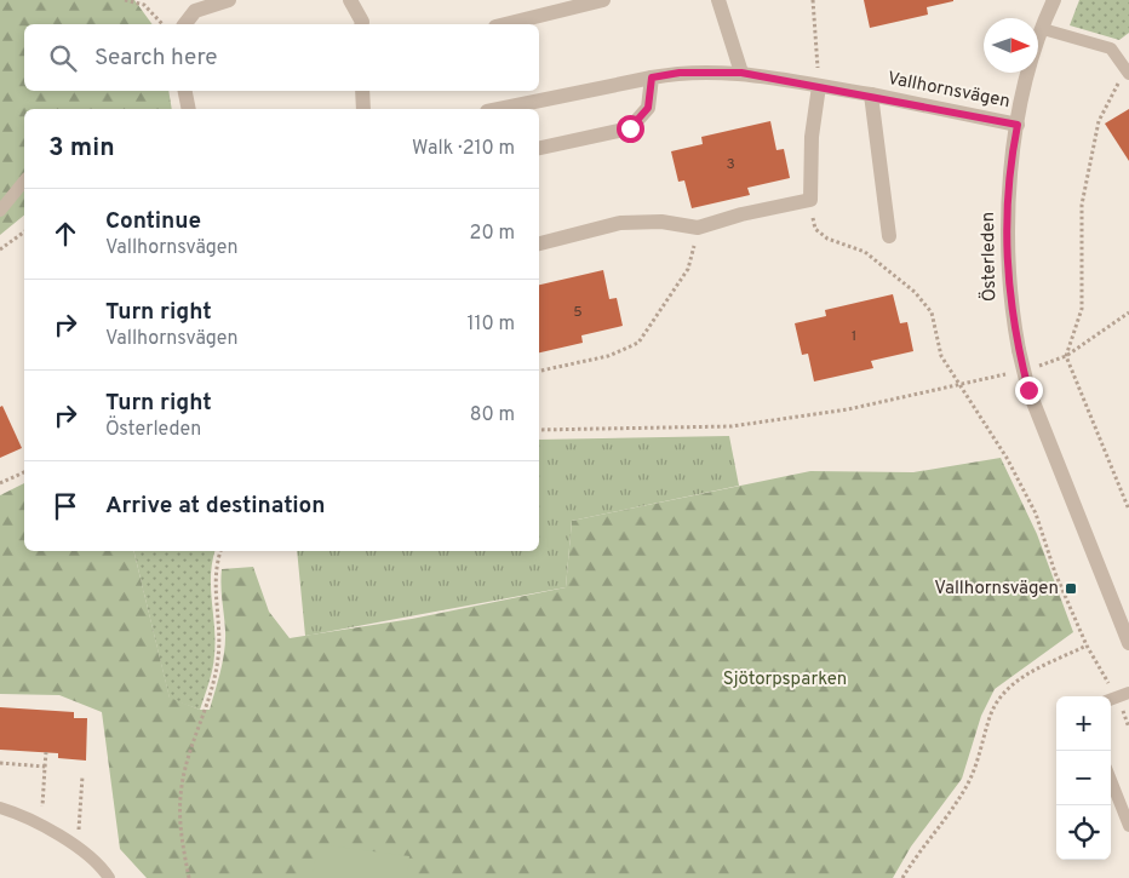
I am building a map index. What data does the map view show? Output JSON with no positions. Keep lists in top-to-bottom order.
{
  "streets": {
    "street": ["Vallhornsvägen", "Österleden"]
  },
  "crossings": [
    ["Vallhornsvägen", "Österleden"]
  ],
  "parks": ["Sjötorpsparken"],
  "places": {
    "transit": ["Vallhornsvägen"]
  },
  "house_numbers": ["3", "5", "1"],
  "north": "right",
  "page": {
    "search": "Search here",
    "heading": ["3 min", "Walk · 210 m"],
    "list": [
      ["Continue", "Vallhornsvägen", "20 m"],
      ["Turn right", "Vallhornsvägen", "110 m"],
      ["Turn right", "Österleden", "80 m"],
      "Arrive at destination"
    ],
    "map_buttons": ["+", "−"]
  }
}
